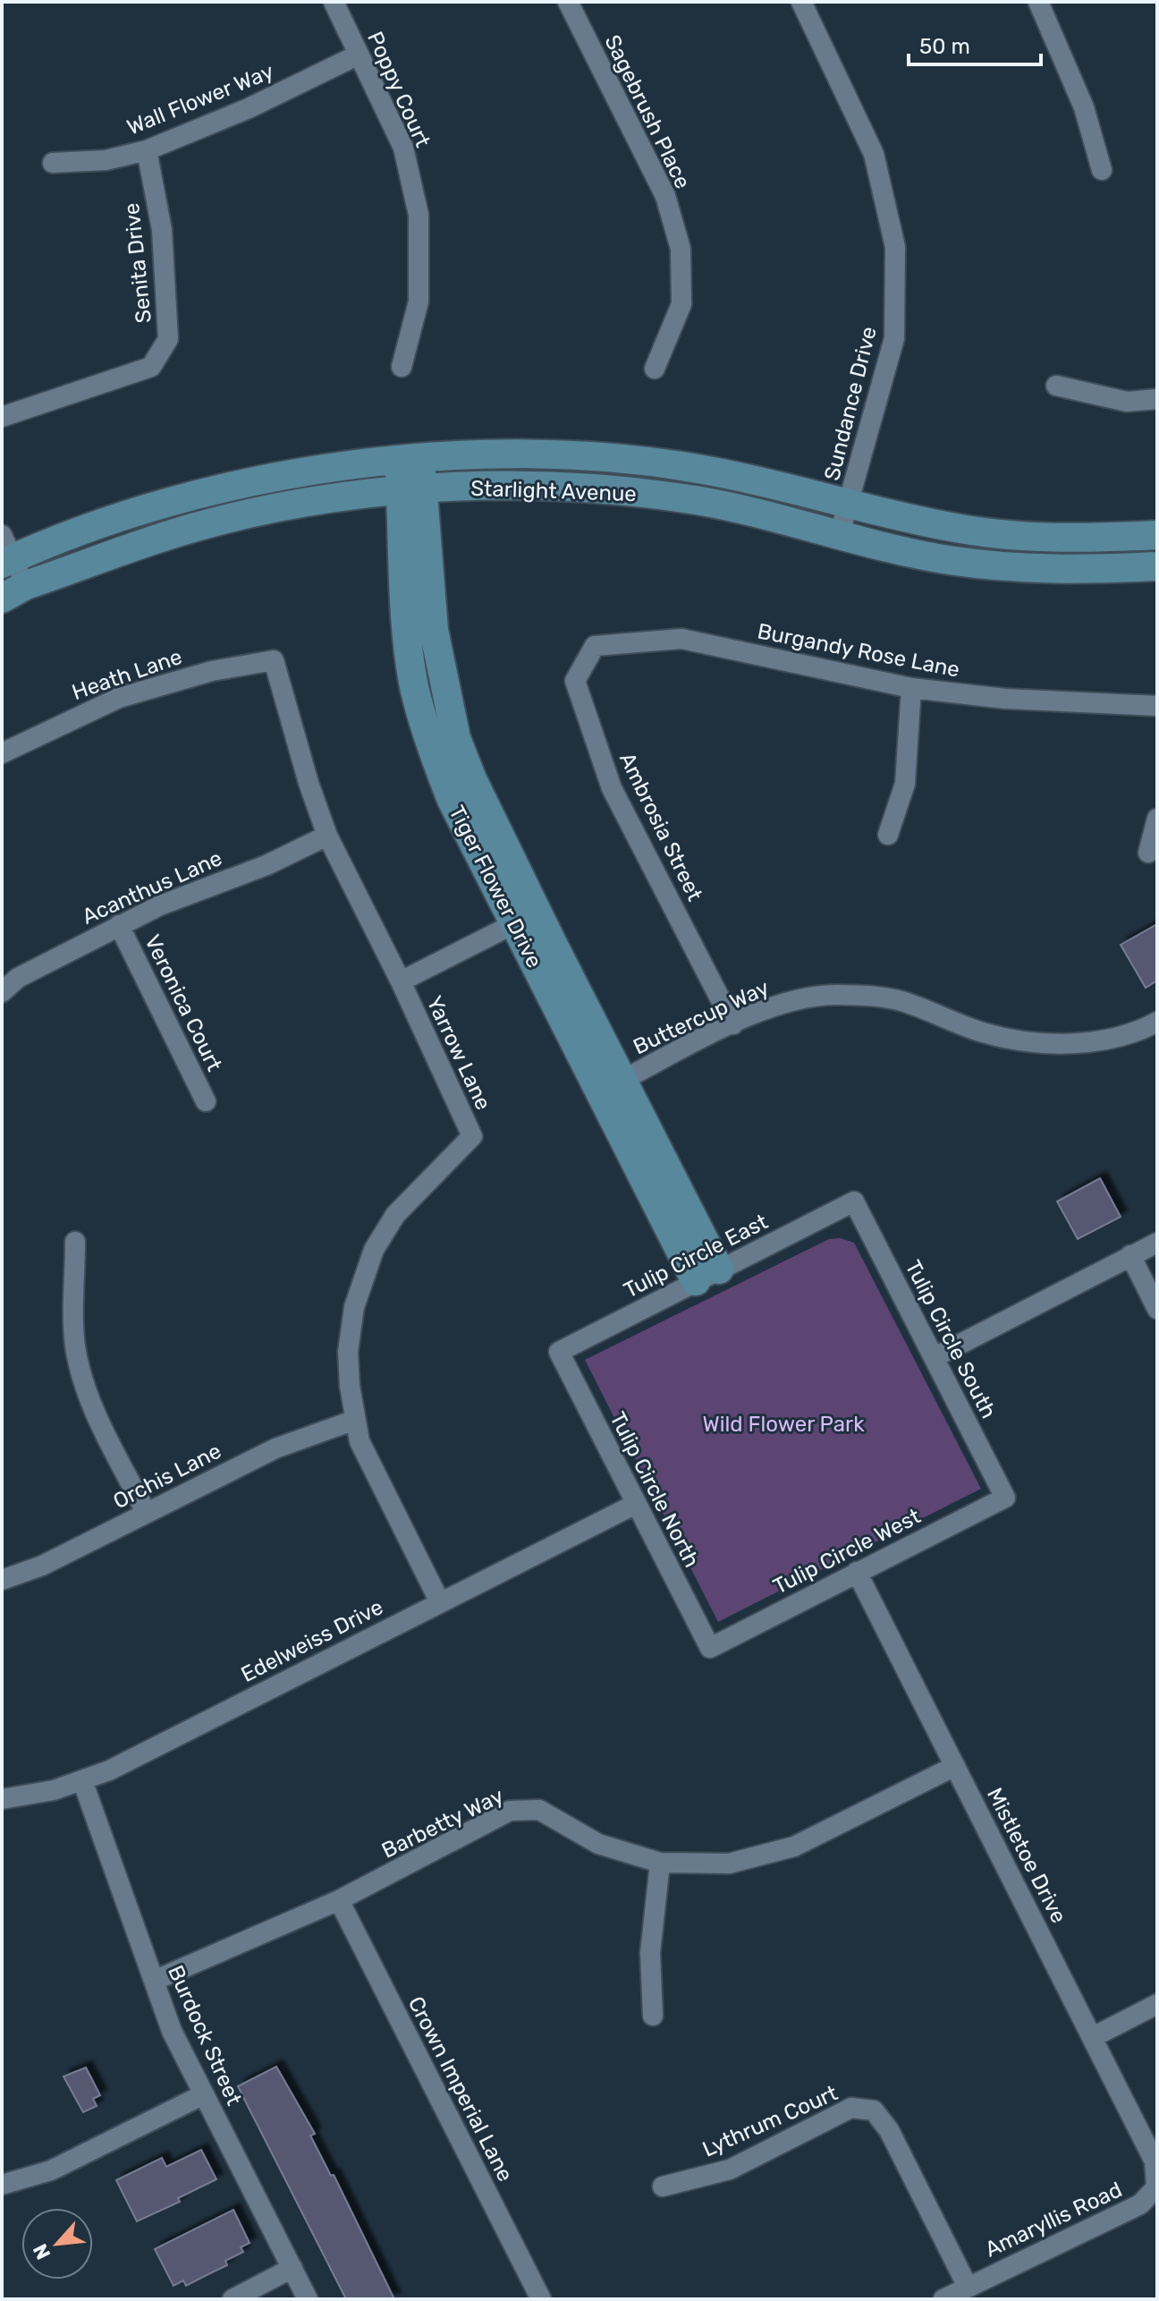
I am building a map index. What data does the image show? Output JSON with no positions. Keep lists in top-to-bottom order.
{
  "streets": {
    "street": [
      "Poppy Court",
      "Wall Flower Way",
      "Sagebrush Place",
      "Senita Drive",
      "Sundance Drive",
      "Starlight Avenue",
      "Burgandy Rose Lane",
      "Heath Lane",
      "Ambrosia Street",
      "Tiger Flower Drive",
      "Acanthus Lane",
      "Veronica Court",
      "Buttercup Way",
      "Yarrow Lane",
      "Tulip Circle East",
      "Tulip Circle South",
      "Orchis Lane",
      "Tulip Circle North",
      "Tulip Circle West",
      "Edelweiss Drive",
      "Barbetty Way",
      "Mistletoe Drive",
      "Burdock Street",
      "Crown Imperial Lane",
      "Lythrum Court",
      "Amaryllis Road"
    ]
  },
  "crossings": [
    ["Poppy Court", "Wall Flower Way"],
    ["Wall Flower Way", "Senita Drive"],
    ["Sundance Drive", "Starlight Avenue"],
    ["Starlight Avenue", "Tiger Flower Drive"],
    ["Burgandy Rose Lane", "Ambrosia Street"],
    ["Heath Lane", "Yarrow Lane"],
    ["Ambrosia Street", "Buttercup Way"],
    ["Tiger Flower Drive", "Buttercup Way"],
    ["Tiger Flower Drive", "Tulip Circle East"],
    ["Acanthus Lane", "Veronica Court"],
    ["Acanthus Lane", "Yarrow Lane"],
    ["Yarrow Lane", "Orchis Lane"],
    ["Yarrow Lane", "Edelweiss Drive"],
    ["Tulip Circle East", "Tulip Circle South"],
    ["Tulip Circle East", "Tulip Circle North"],
    ["Tulip Circle South", "Tulip Circle West"],
    ["Tulip Circle North", "Tulip Circle West"],
    ["Tulip Circle North", "Edelweiss Drive"],
    ["Tulip Circle West", "Mistletoe Drive"],
    ["Edelweiss Drive", "Burdock Street"],
    ["Barbetty Way", "Mistletoe Drive"],
    ["Barbetty Way", "Burdock Street"],
    ["Barbetty Way", "Crown Imperial Lane"],
    ["Mistletoe Drive", "Amaryllis Road"],
    ["Lythrum Court", "Amaryllis Road"]
  ],
  "parks": ["Wild Flower Park"],
  "scale_bar": "50 m",
  "north": "bottom left"
}
